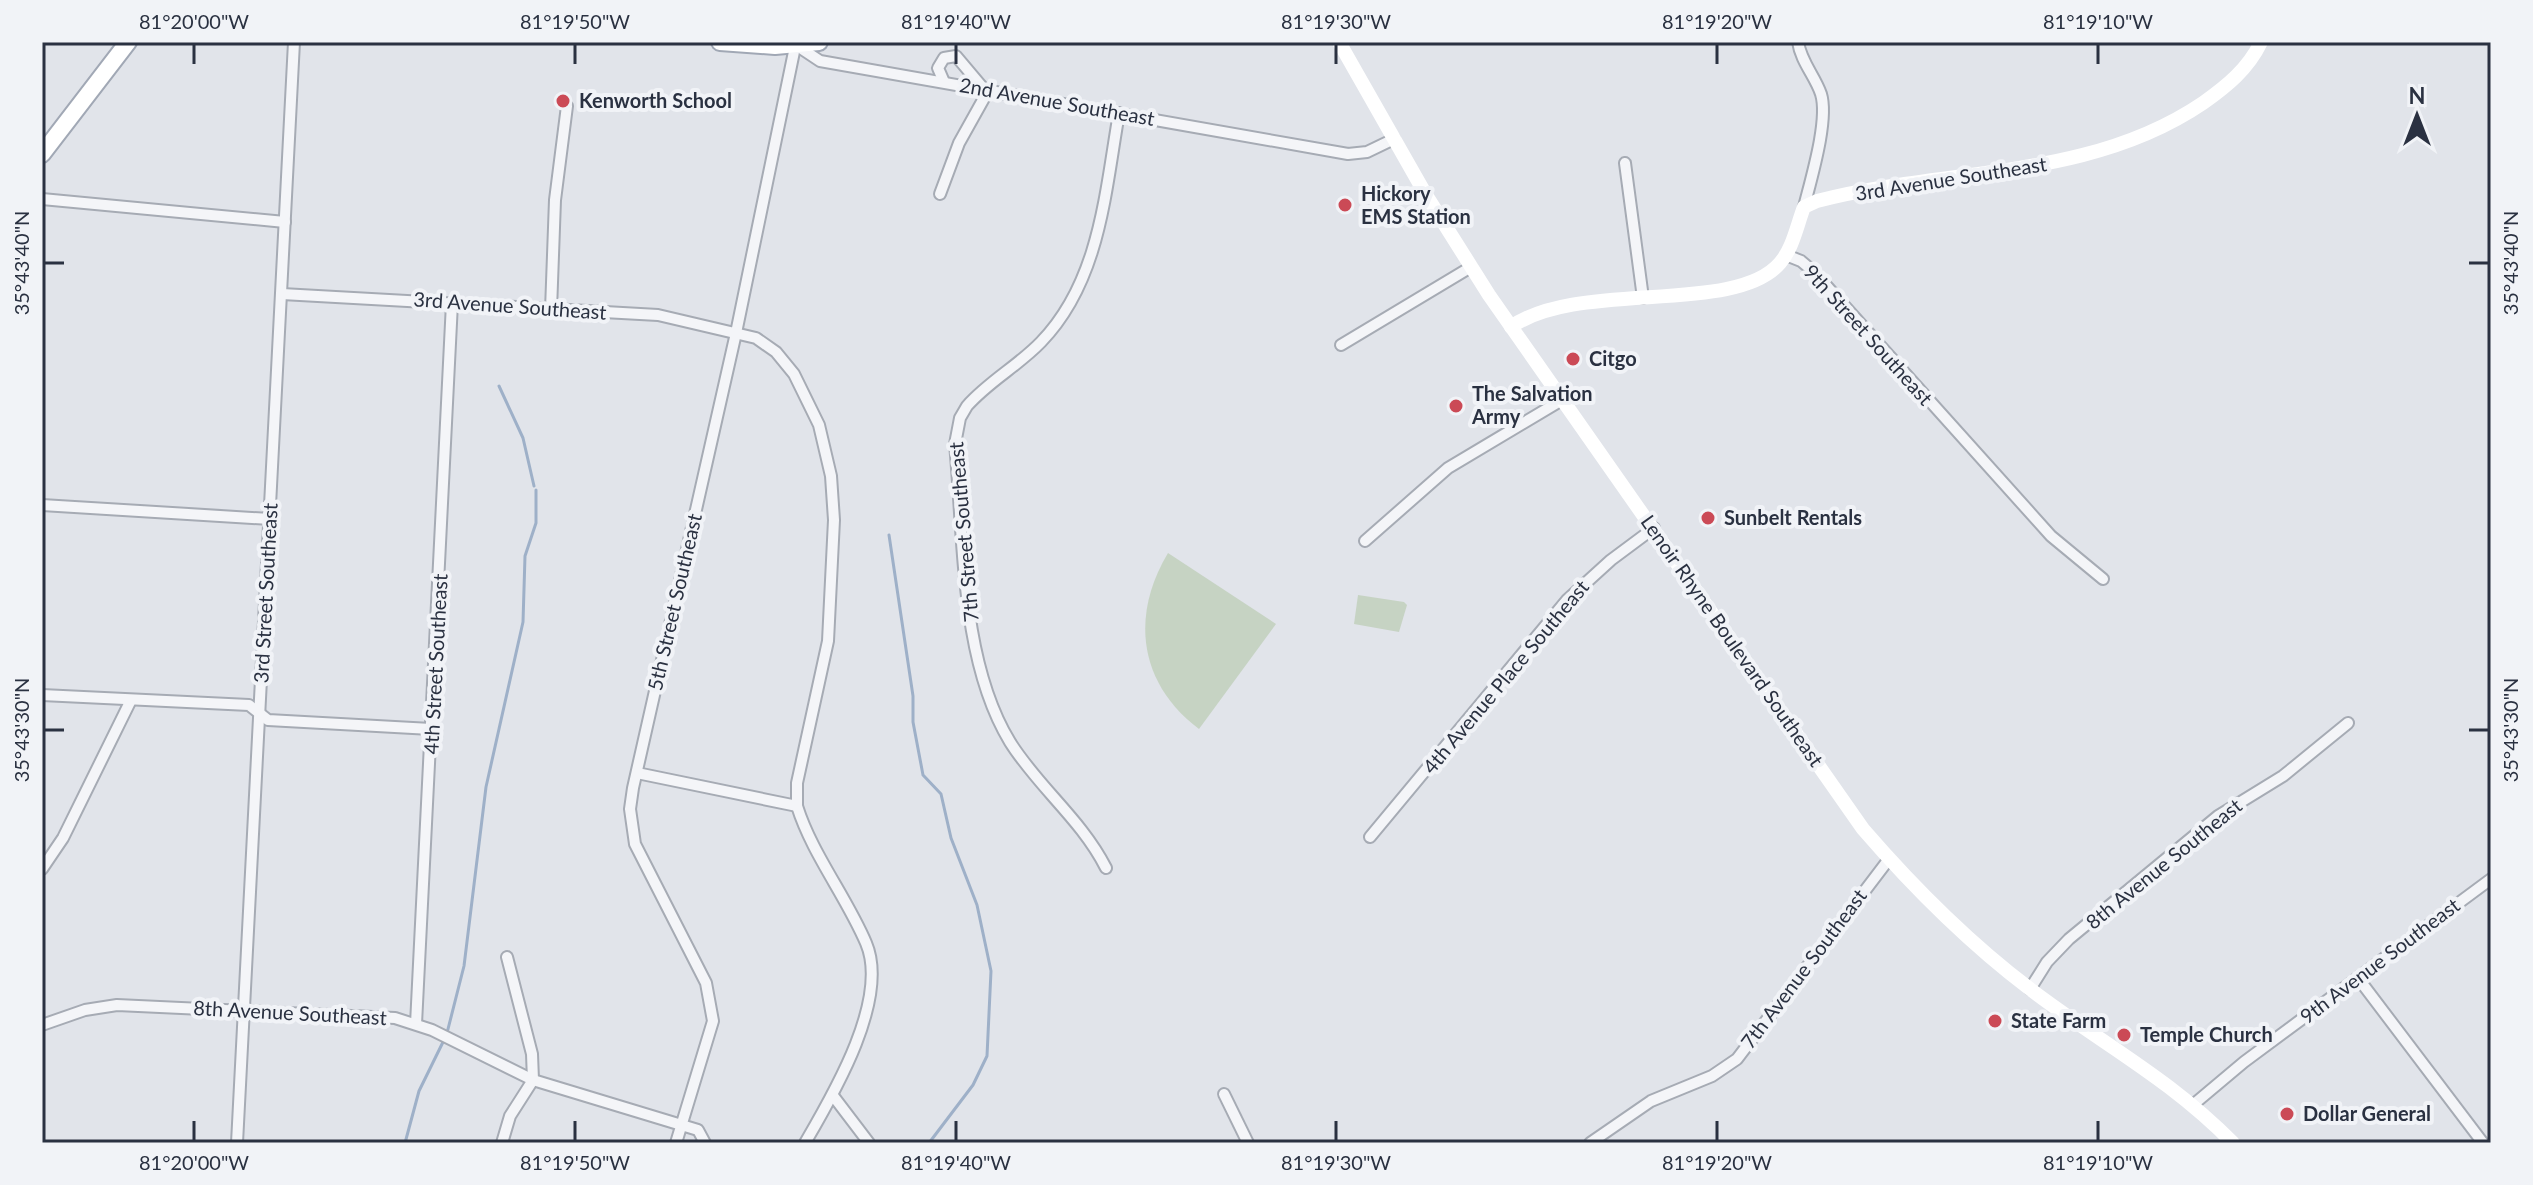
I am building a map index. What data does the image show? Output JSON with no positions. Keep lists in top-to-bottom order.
{
  "streets": {
    "main road": [
      "2nd Avenue Southeast",
      "3rd Avenue Southeast",
      "9th Street Southeast",
      "Lenoir Rhyne Boulevard Southeast"
    ],
    "street": [
      "7th Street Southeast",
      "3rd Street Southeast",
      "5th Street Southeast",
      "4th Street Southeast",
      "4th Avenue Place Southeast",
      "8th Avenue Southeast",
      "9th Avenue Southeast",
      "7th Avenue Southeast"
    ]
  },
  "crossings": [
    ["2nd Avenue Southeast", "7th Street Southeast"],
    ["2nd Avenue Southeast", "5th Street Southeast"],
    ["2nd Avenue Southeast", "Lenoir Rhyne Boulevard Southeast"],
    ["3rd Avenue Southeast", "9th Street Southeast"],
    ["3rd Avenue Southeast", "3rd Street Southeast"],
    ["3rd Avenue Southeast", "5th Street Southeast"],
    ["3rd Avenue Southeast", "4th Street Southeast"],
    ["3rd Street Southeast", "8th Avenue Southeast"],
    ["5th Street Southeast", "8th Avenue Southeast"],
    ["Lenoir Rhyne Boulevard Southeast", "4th Avenue Place Southeast"],
    ["Lenoir Rhyne Boulevard Southeast", "8th Avenue Southeast"],
    ["Lenoir Rhyne Boulevard Southeast", "9th Avenue Southeast"],
    ["Lenoir Rhyne Boulevard Southeast", "7th Avenue Southeast"],
    ["4th Street Southeast", "8th Avenue Southeast"]
  ],
  "places": [
    "Kenworth School",
    "Hickory EMS Station",
    "Citgo",
    "The Salvation Army",
    "Sunbelt Rentals",
    "State Farm",
    "Temple Church",
    "Dollar General"
  ],
  "north": "top",
  "coordinates": [
    "81°20'00\"W",
    "81°19'50\"W",
    "81°19'40\"W",
    "81°19'30\"W",
    "81°19'20\"W",
    "81°19'10\"W",
    "35°43'40\"N",
    "35°43'30\"N"
  ]
}
